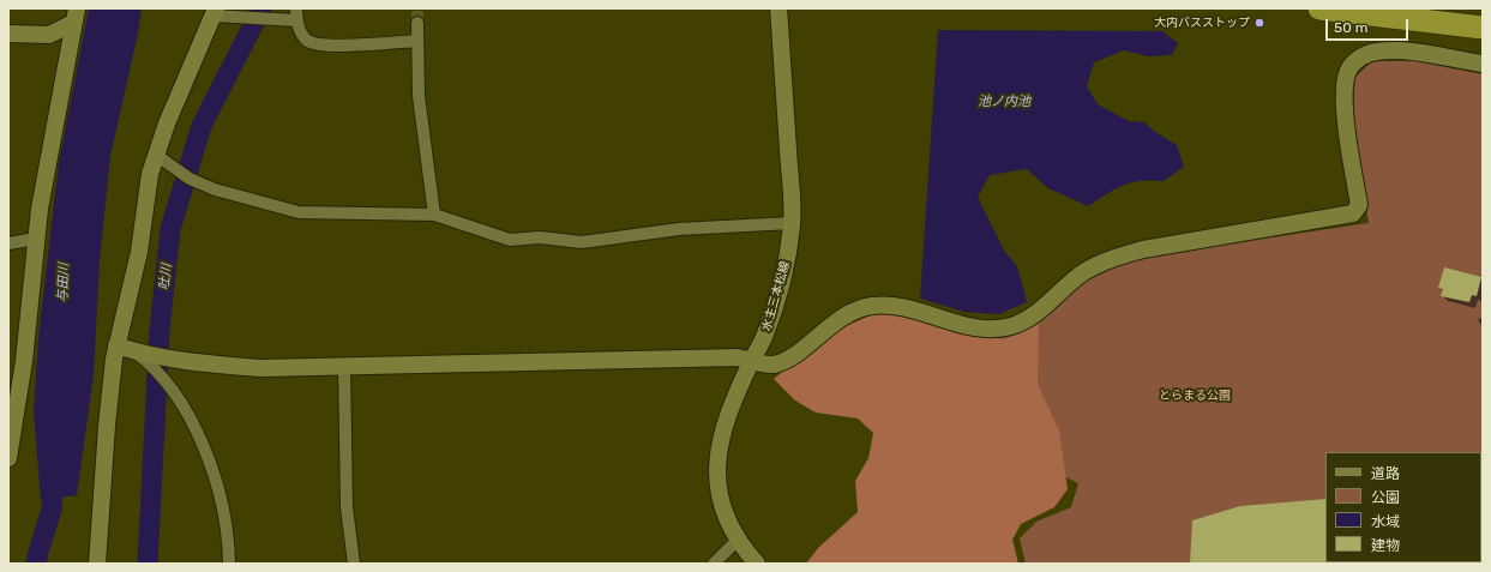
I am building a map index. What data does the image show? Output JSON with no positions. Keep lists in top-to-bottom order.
{
  "streets": {
    "street": ["水主三本松線"]
  },
  "water": ["池ノ内池", "吐川", "与田川"],
  "parks": ["とらまる公園"],
  "places": ["大内バスストップ"],
  "legend": [
    "道路",
    "公園",
    "水域",
    "建物"
  ],
  "scale_bar": "50 m"
}
